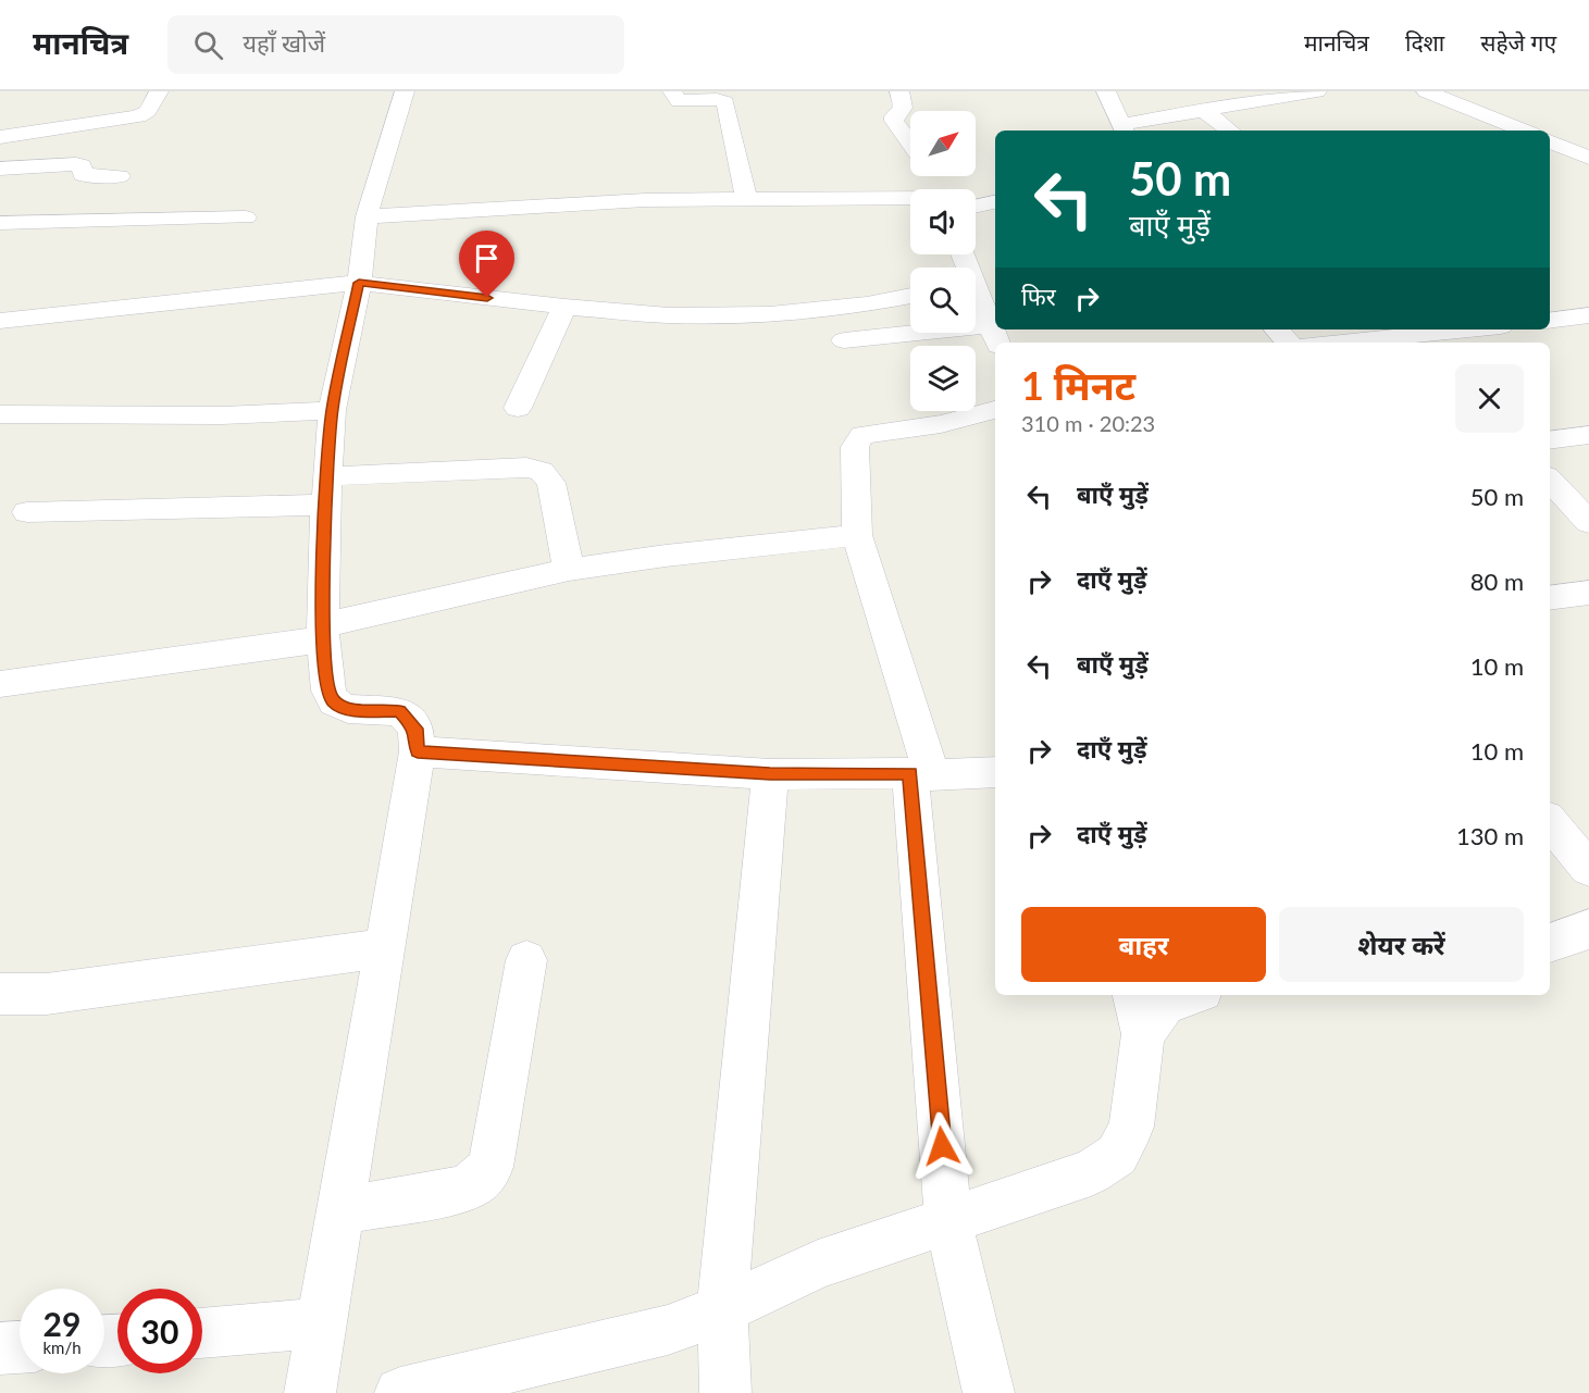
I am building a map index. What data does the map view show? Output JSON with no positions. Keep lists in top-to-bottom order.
{
  "north": "top right",
  "page": {
    "header": "मानचित्र",
    "search": "यहाँ खोजें",
    "nav": ["मानचित्र", "दिशा", "सहेजे गए"],
    "turn": ["50 m", "बाएँ मुड़ें"],
    "then": "फिर",
    "heading": ["1 मिनट", "310 m · 20:23"],
    "list": [
      {
        "name": "बाएँ मुड़ें",
        "value": "50 m"
      },
      {
        "name": "दाएँ मुड़ें",
        "value": "80 m"
      },
      {
        "name": "बाएँ मुड़ें",
        "value": "10 m"
      },
      {
        "name": "दाएँ मुड़ें",
        "value": "10 m"
      },
      {
        "name": "दाएँ मुड़ें",
        "value": "130 m"
      }
    ],
    "buttons": ["बाहर", "शेयर करें"],
    "speed": "29 km/h",
    "limit": "30"
  }
}
